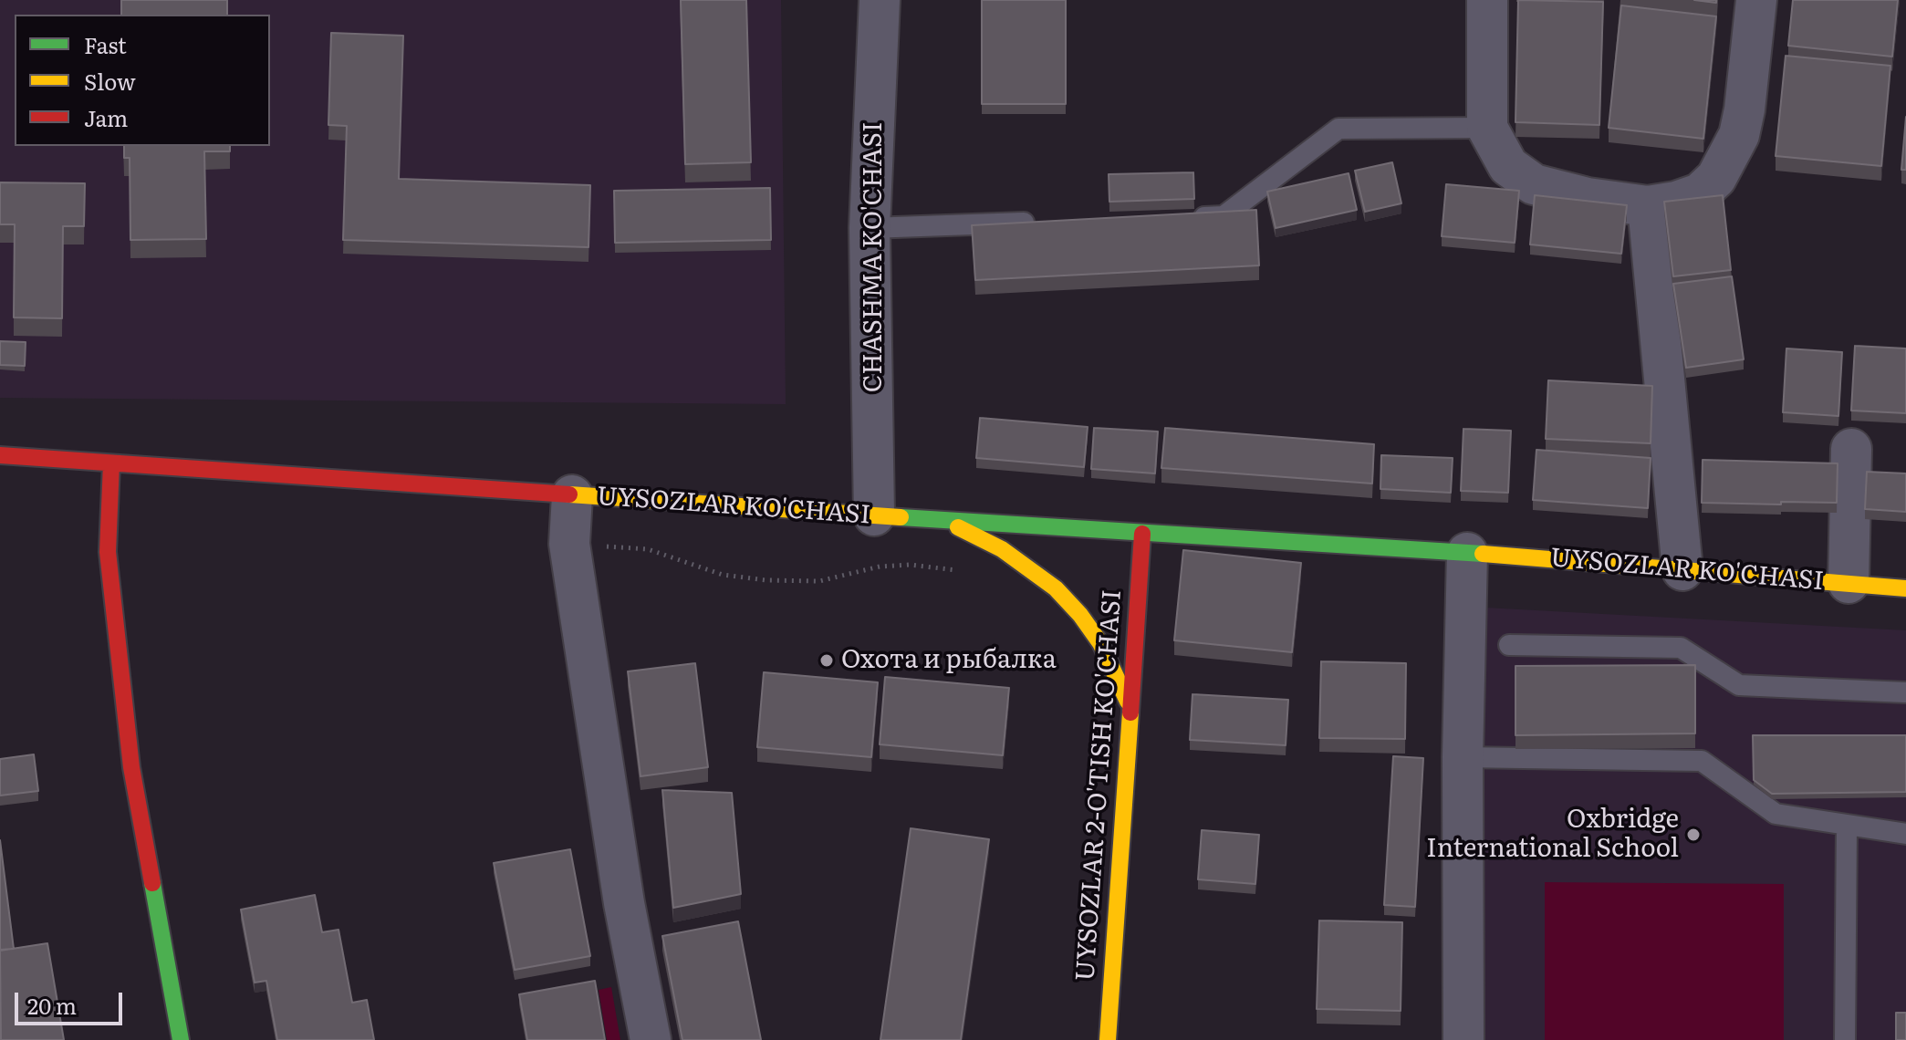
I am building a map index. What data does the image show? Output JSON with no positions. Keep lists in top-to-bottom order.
{
  "streets": {
    "main road": ["UYSOZLAR KO'CHASI", "UYSOZLAR 2-O'TISH KO'CHASI"],
    "street": ["CHASHMA KO'CHASI"]
  },
  "crossings": [
    ["CHASHMA KO'CHASI", "UYSOZLAR KO'CHASI"],
    ["UYSOZLAR KO'CHASI", "UYSOZLAR 2-O'TISH KO'CHASI"]
  ],
  "places": ["Охота и рыбалка", "Oxbridge International School"],
  "legend": ["Fast", "Slow", "Jam"],
  "scale_bar": "20 m"
}
